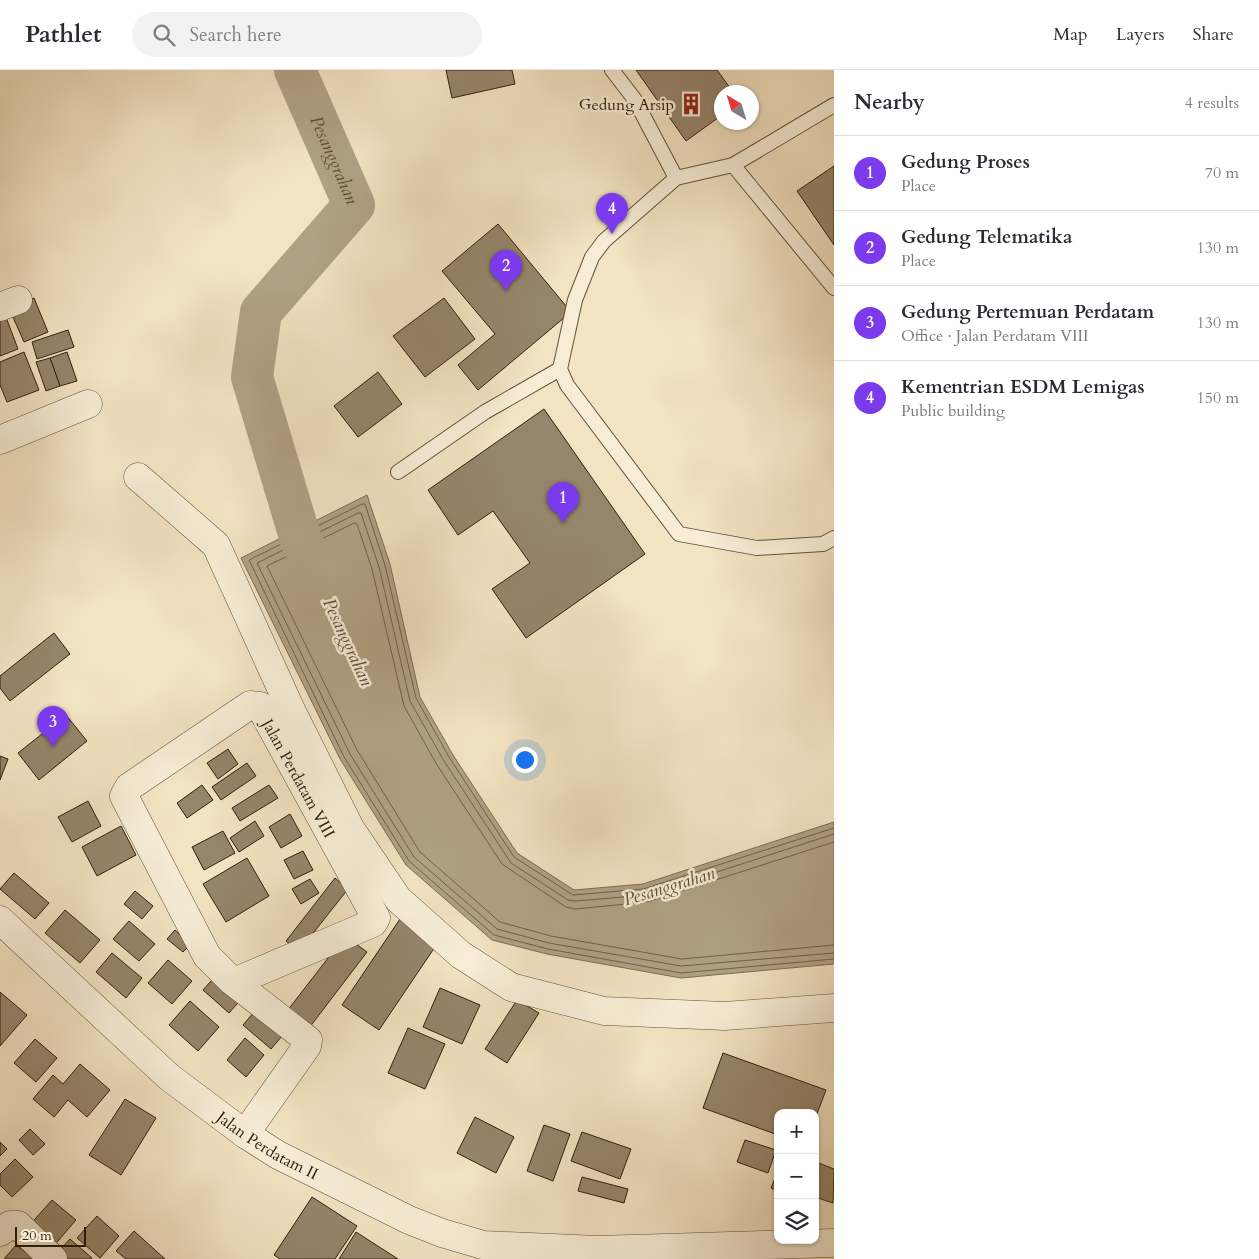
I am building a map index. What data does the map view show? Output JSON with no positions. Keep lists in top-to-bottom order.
{
  "streets": {
    "street": ["Jalan Perdatam VIII", "Jalan Perdatam II"]
  },
  "crossings": [
    ["Jalan Perdatam VIII", "Jalan Perdatam II"]
  ],
  "water": ["Pesanggrahan"],
  "places": {
    "building": ["Gedung Arsip"]
  },
  "scale_bar": "20 m",
  "north": "top left",
  "page": {
    "header": "Pathlet",
    "search": "Search here",
    "nav": ["Map", "Layers", "Share"],
    "heading": ["Nearby", "4 results"],
    "list": [
      {
        "mark": "1",
        "name": "Gedung Proses",
        "note": "Place",
        "value": "70 m"
      },
      {
        "mark": "2",
        "name": "Gedung Telematika",
        "note": "Place",
        "value": "130 m"
      },
      {
        "mark": "3",
        "name": "Gedung Pertemuan Perdatam",
        "note": "Office · Jalan Perdatam VIII",
        "value": "130 m"
      },
      {
        "mark": "4",
        "name": "Kementrian ESDM Lemigas",
        "note": "Public building",
        "value": "150 m"
      }
    ],
    "pins": [
      "4",
      "2",
      "1",
      "3"
    ],
    "map_buttons": ["+", "−"],
    "scale": "20 m"
  }
}
